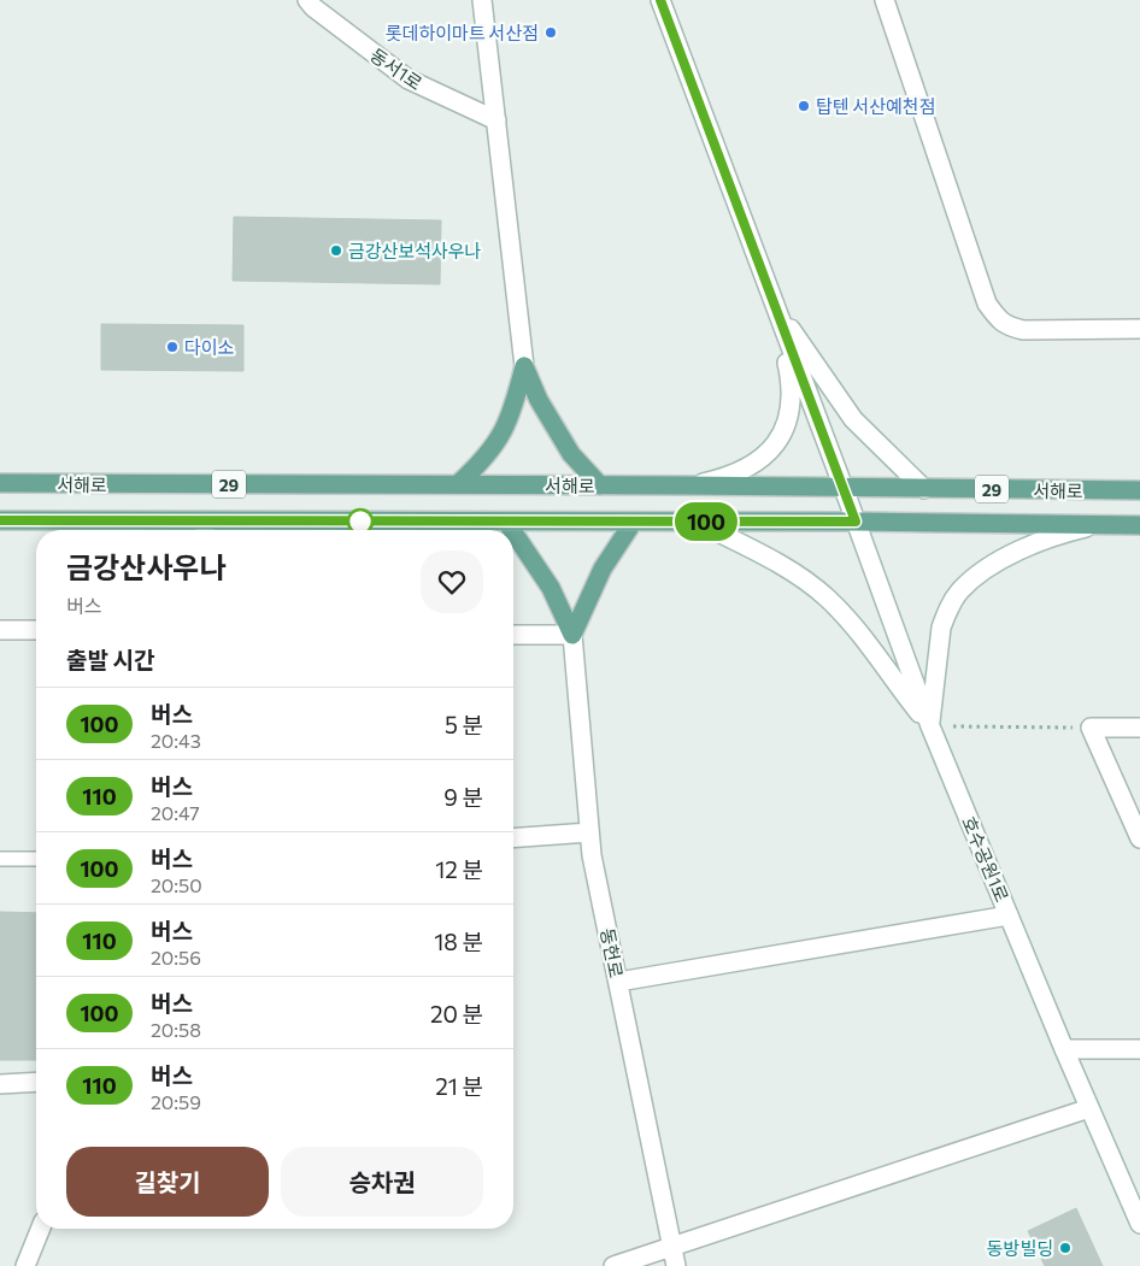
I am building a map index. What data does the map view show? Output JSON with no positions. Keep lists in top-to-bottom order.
{
  "streets": {
    "main road": ["서해로", "29"],
    "street": ["동서1로", "호수공원1로", "동헌로"]
  },
  "crossings": [
    ["서해로", "호수공원1로"]
  ],
  "places": [
    "롯데하이마트 서산점",
    "탑텐 서산예천점",
    "금강산보석사우나",
    "다이소",
    "동방빌딩"
  ],
  "lines": ["bus line 100"],
  "page": {
    "on_map": "100",
    "heading": [
      ["금강산사우나", "버스"],
      "출발 시간"
    ],
    "list": [
      {
        "mark": "100",
        "name": "버스",
        "note": "20:43",
        "value": "5 분"
      },
      {
        "mark": "110",
        "name": "버스",
        "note": "20:47",
        "value": "9 분"
      },
      {
        "mark": "100",
        "name": "버스",
        "note": "20:50",
        "value": "12 분"
      },
      {
        "mark": "110",
        "name": "버스",
        "note": "20:56",
        "value": "18 분"
      },
      {
        "mark": "100",
        "name": "버스",
        "note": "20:58",
        "value": "20 분"
      },
      {
        "mark": "110",
        "name": "버스",
        "note": "20:59",
        "value": "21 분"
      }
    ],
    "buttons": ["길찾기", "승차권"]
  }
}
